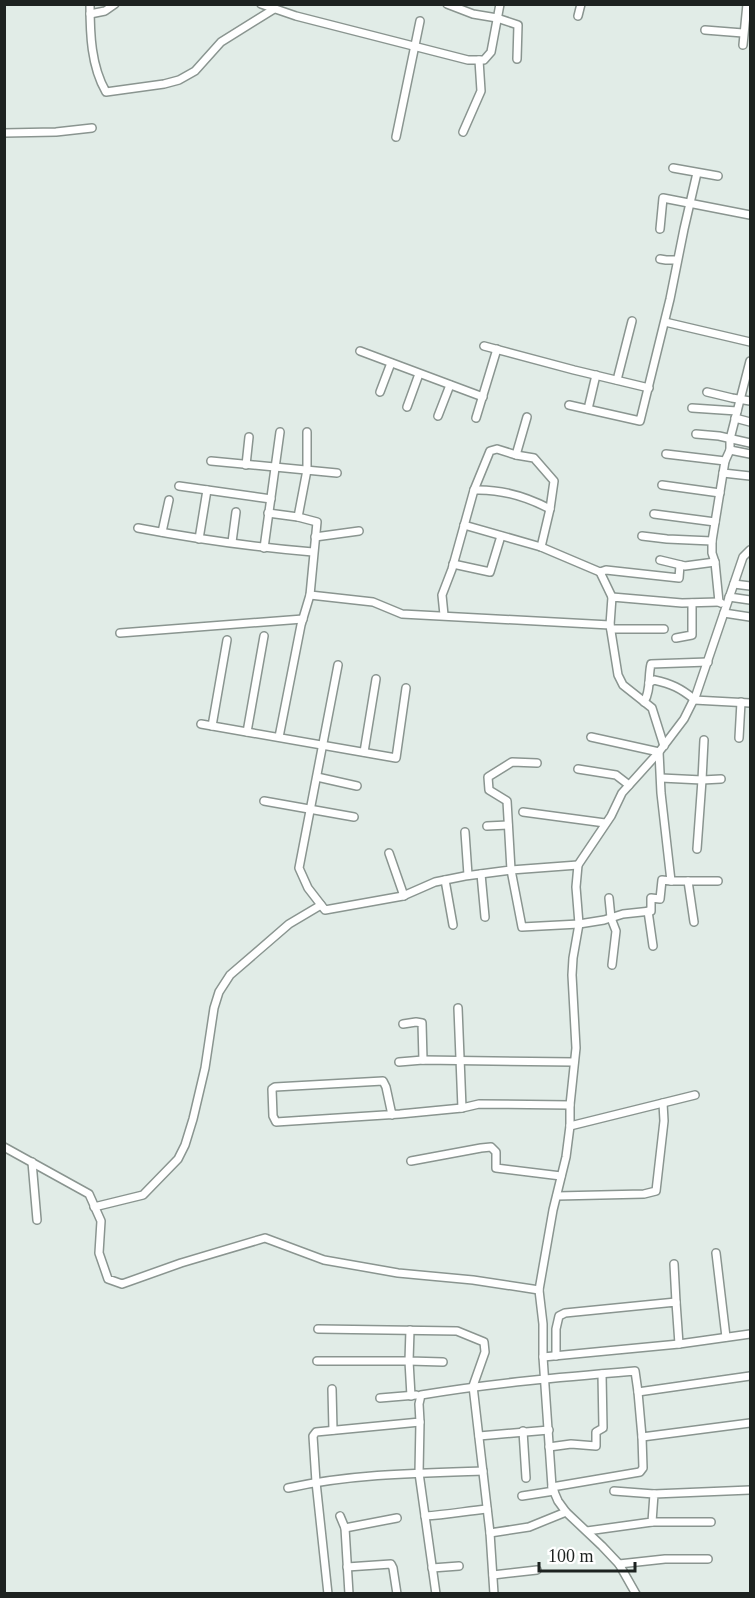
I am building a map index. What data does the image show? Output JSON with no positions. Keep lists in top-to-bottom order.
{
  "scale_bar": "100 m"
}
